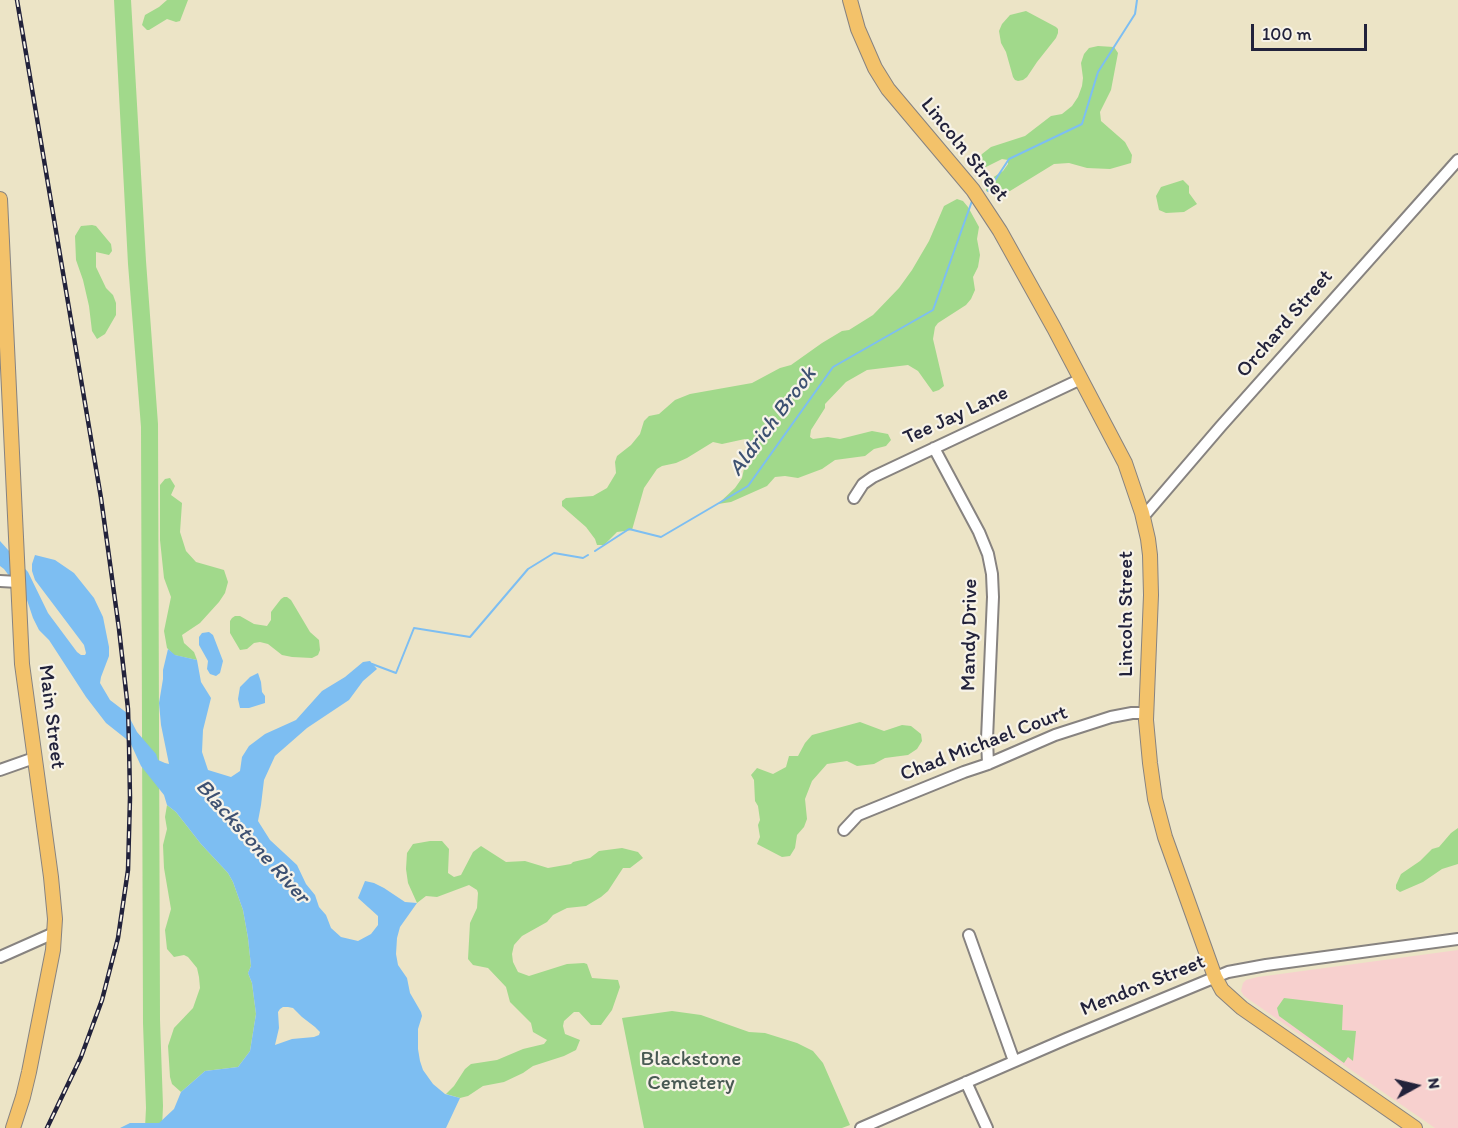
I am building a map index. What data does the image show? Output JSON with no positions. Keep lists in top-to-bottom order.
{
  "streets": {
    "main road": ["Lincoln Street", "Main Street"],
    "street": [
      "Orchard Street",
      "Tee Jay Lane",
      "Mandy Drive",
      "Chad Michael Court",
      "Mendon Street"
    ]
  },
  "crossings": [
    ["Lincoln Street", "Orchard Street"],
    ["Lincoln Street", "Tee Jay Lane"],
    ["Lincoln Street", "Chad Michael Court"],
    ["Lincoln Street", "Mendon Street"],
    ["Tee Jay Lane", "Mandy Drive"],
    ["Mandy Drive", "Chad Michael Court"]
  ],
  "water": ["Aldrich Brook", "Blackstone River"],
  "parks": ["Blackstone Cemetery"],
  "scale_bar": "100 m",
  "north": "right"
}
